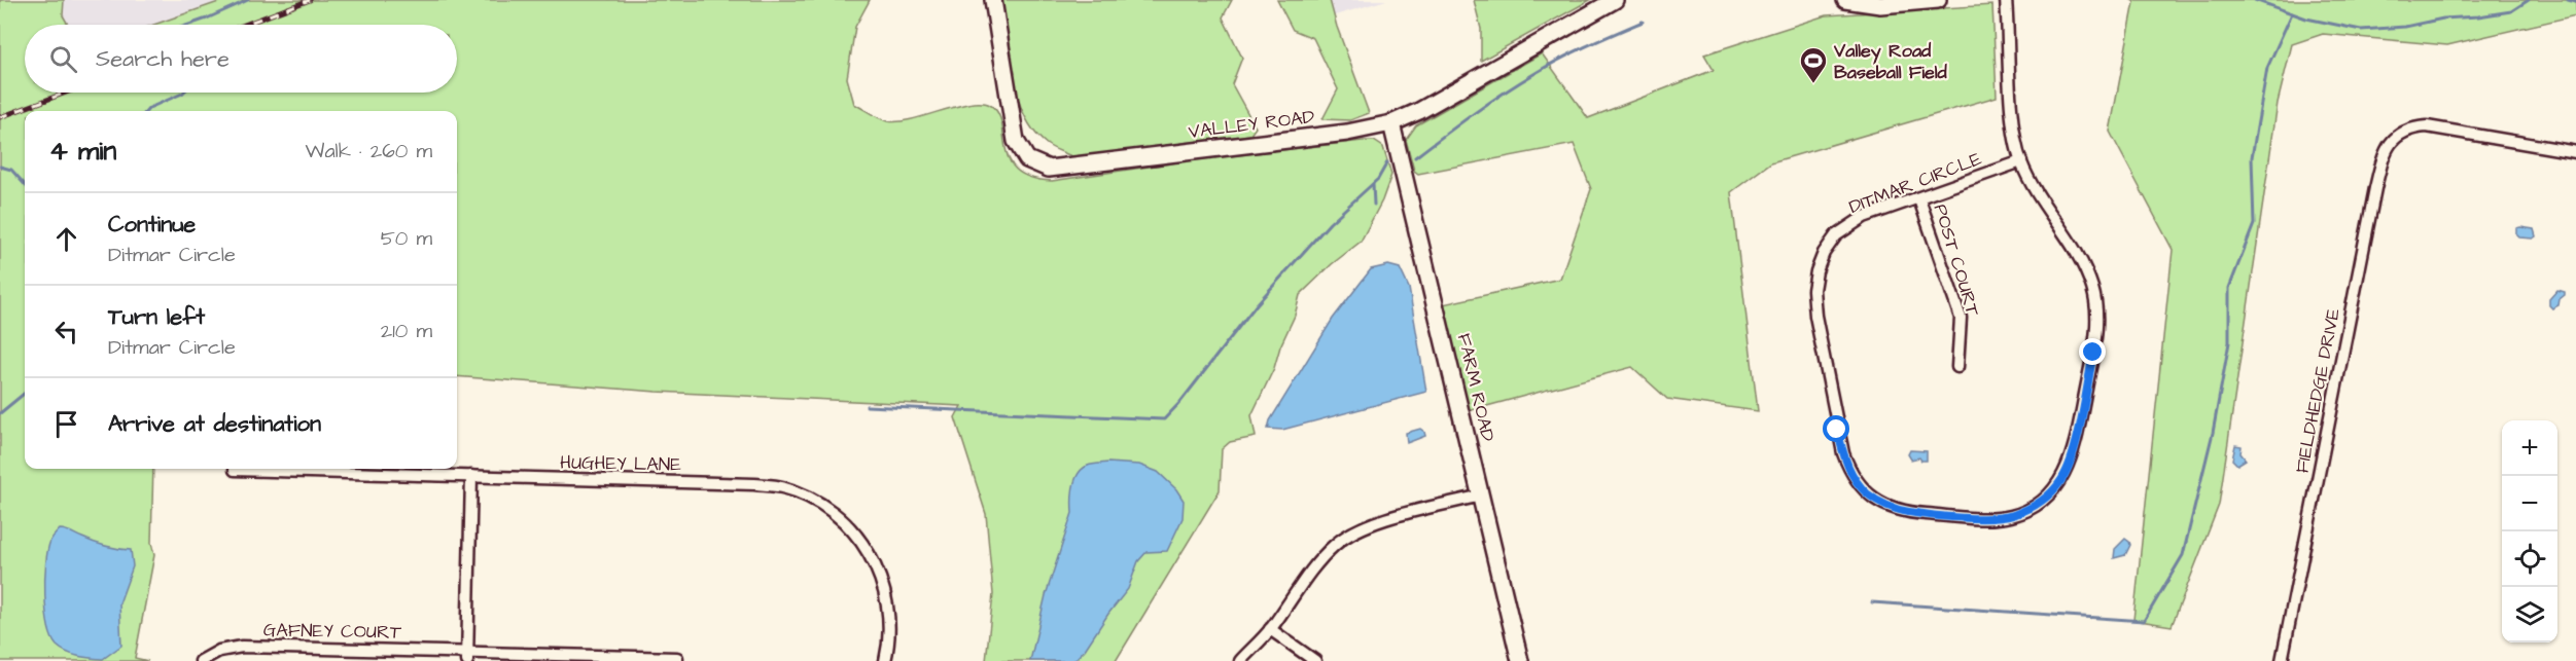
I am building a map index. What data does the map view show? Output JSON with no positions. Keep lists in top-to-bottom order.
{
  "streets": {
    "street": [
      "VALLEY ROAD",
      "DITMAR CIRCLE",
      "POST COURT",
      "FARM ROAD",
      "FIELDHEDGE DRIVE",
      "HUGHEY LANE",
      "GAFNEY COURT"
    ]
  },
  "crossings": [
    ["VALLEY ROAD", "FARM ROAD"],
    ["DITMAR CIRCLE", "POST COURT"]
  ],
  "places": {
    "sports": ["Valley Road Baseball Field"]
  },
  "page": {
    "search": "Search here",
    "heading": ["4 min", "Walk · 260 m"],
    "list": [
      ["Continue", "Ditmar Circle", "50 m"],
      ["Turn left", "Ditmar Circle", "210 m"],
      "Arrive at destination"
    ],
    "map_buttons": ["+", "−"]
  }
}
